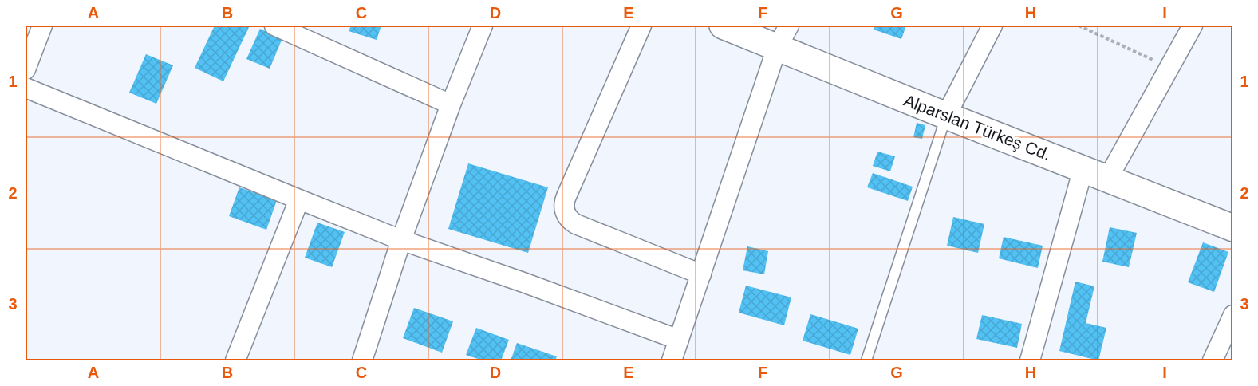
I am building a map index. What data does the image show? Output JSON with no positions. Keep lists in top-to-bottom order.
{
  "streets": {
    "street": ["Alparslan Türkeş Cd."]
  },
  "grid": {
    "columns": [
      "A",
      "B",
      "C",
      "D",
      "E",
      "F",
      "G",
      "H",
      "I"
    ],
    "rows": ["1", "2", "3"]
  }
}
